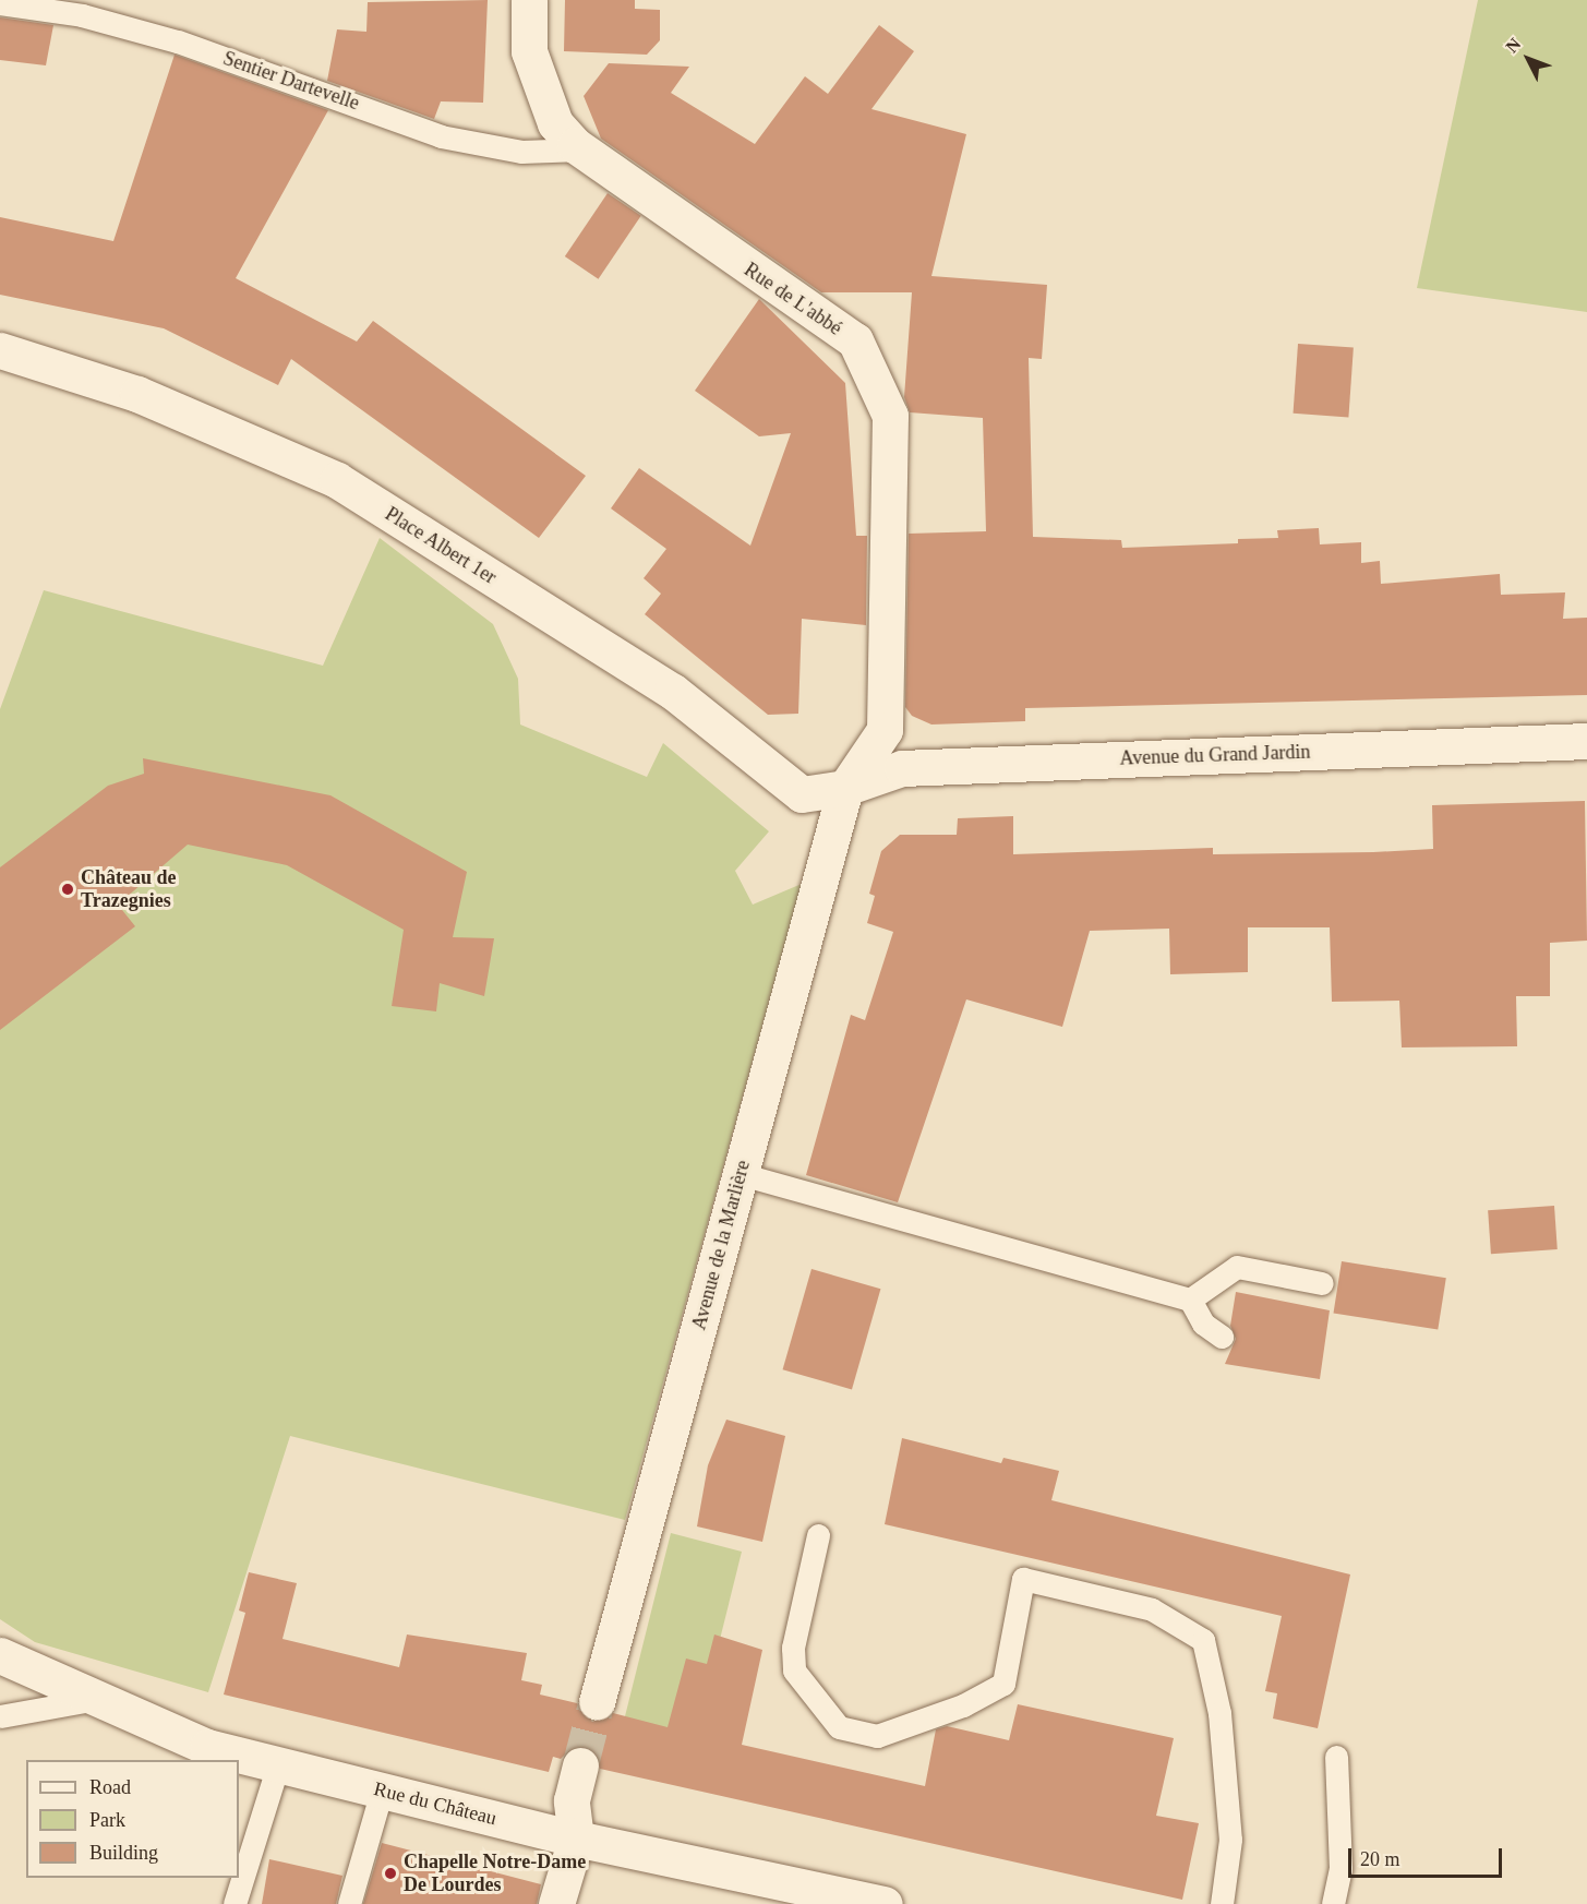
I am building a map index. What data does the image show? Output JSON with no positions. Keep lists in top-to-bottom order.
{
  "streets": {
    "street": [
      "Rue de L'abbé",
      "Place Albert 1er",
      "Avenue du Grand Jardin",
      "Avenue de la Marlière",
      "Rue du Château"
    ],
    "lane": ["Sentier Dartevelle"]
  },
  "crossings": [
    ["Sentier Dartevelle", "Rue de L'abbé"],
    ["Rue de L'abbé", "Place Albert 1er"],
    ["Rue de L'abbé", "Avenue du Grand Jardin"],
    ["Rue de L'abbé", "Avenue de la Marlière"],
    ["Place Albert 1er", "Avenue du Grand Jardin"],
    ["Place Albert 1er", "Avenue de la Marlière"],
    ["Avenue du Grand Jardin", "Avenue de la Marlière"]
  ],
  "places": ["Château de Trazegnies", "Chapelle Notre-Dame De Lourdes"],
  "legend": ["Road", "Park", "Building"],
  "scale_bar": "20 m",
  "north": "top left"
}
